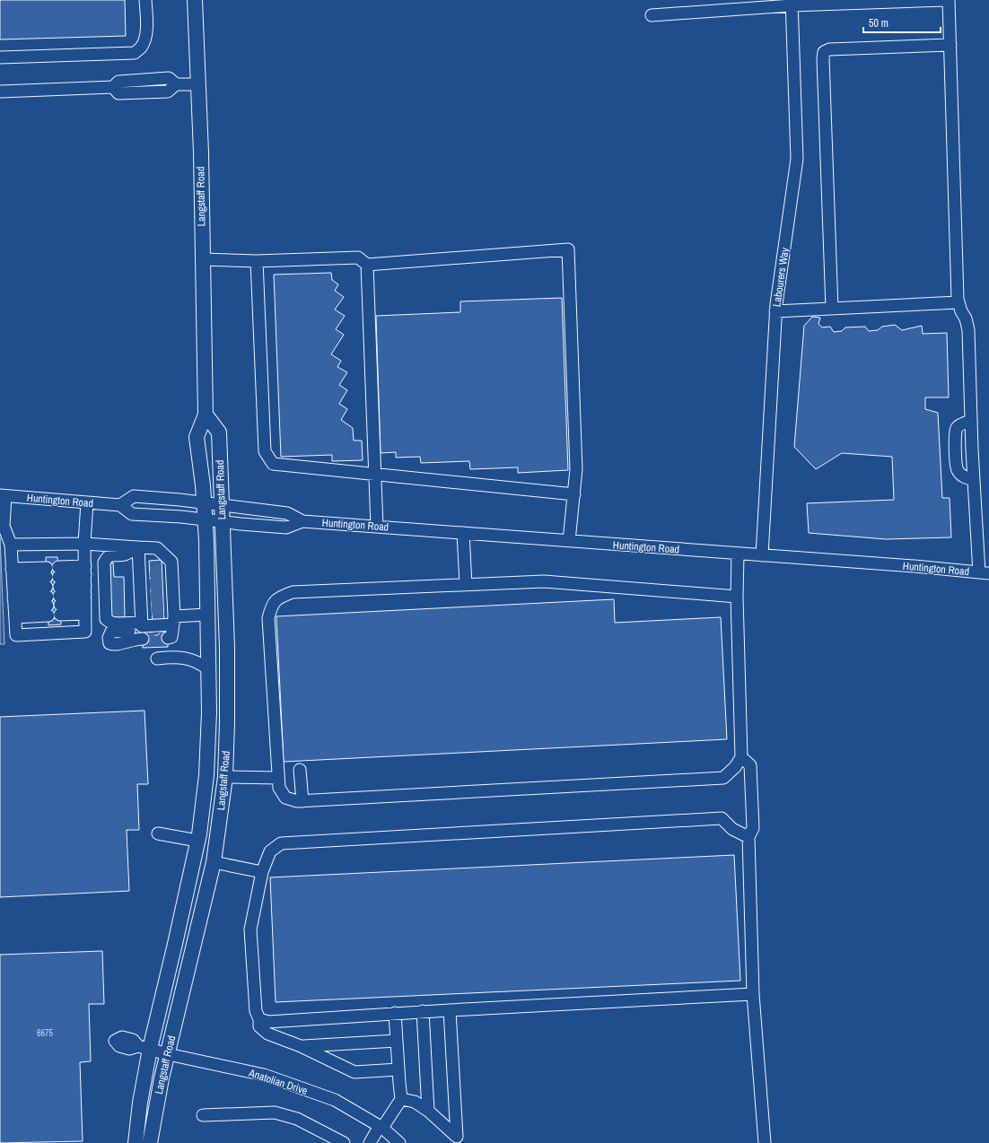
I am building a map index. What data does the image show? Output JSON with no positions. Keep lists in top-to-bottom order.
{
  "streets": {
    "main road": ["Langstaff Road"],
    "street": ["Labourers Way", "Huntington Road", "Anatolian Drive"]
  },
  "crossings": [
    ["Langstaff Road", "Huntington Road"],
    ["Langstaff Road", "Anatolian Drive"],
    ["Labourers Way", "Huntington Road"]
  ],
  "house_numbers": ["6675"],
  "scale_bar": "50 m"
}
